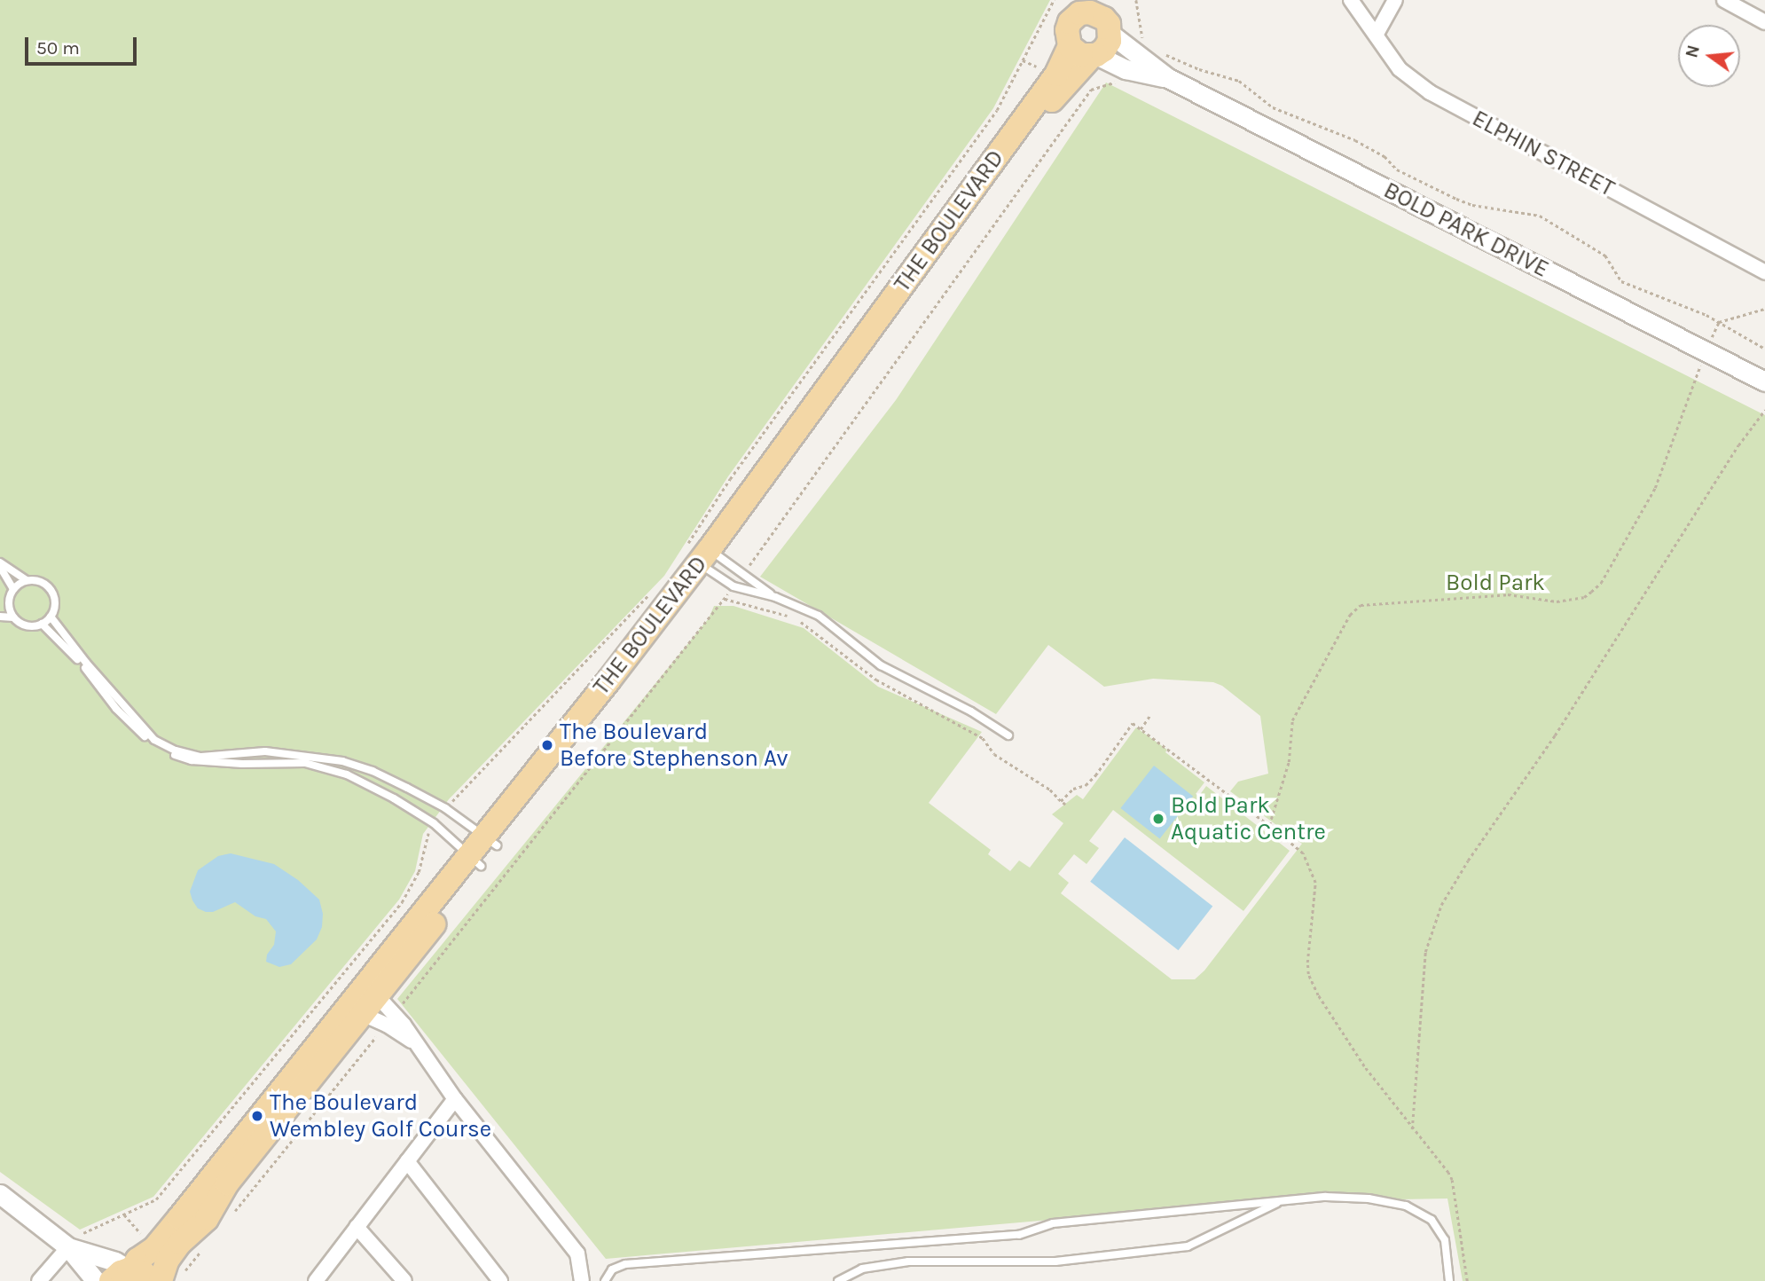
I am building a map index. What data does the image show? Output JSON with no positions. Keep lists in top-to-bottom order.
{
  "streets": {
    "main road": ["THE BOULEVARD"],
    "street": ["ELPHIN STREET", "BOLD PARK DRIVE"]
  },
  "crossings": [
    ["THE BOULEVARD", "BOLD PARK DRIVE"]
  ],
  "parks": ["Bold Park"],
  "places": ["The Boulevard Before Stephenson Av", "Bold Park Aquatic Centre", "The Boulevard Wembley Golf Course"],
  "scale_bar": "50 m",
  "north": "left"
}
